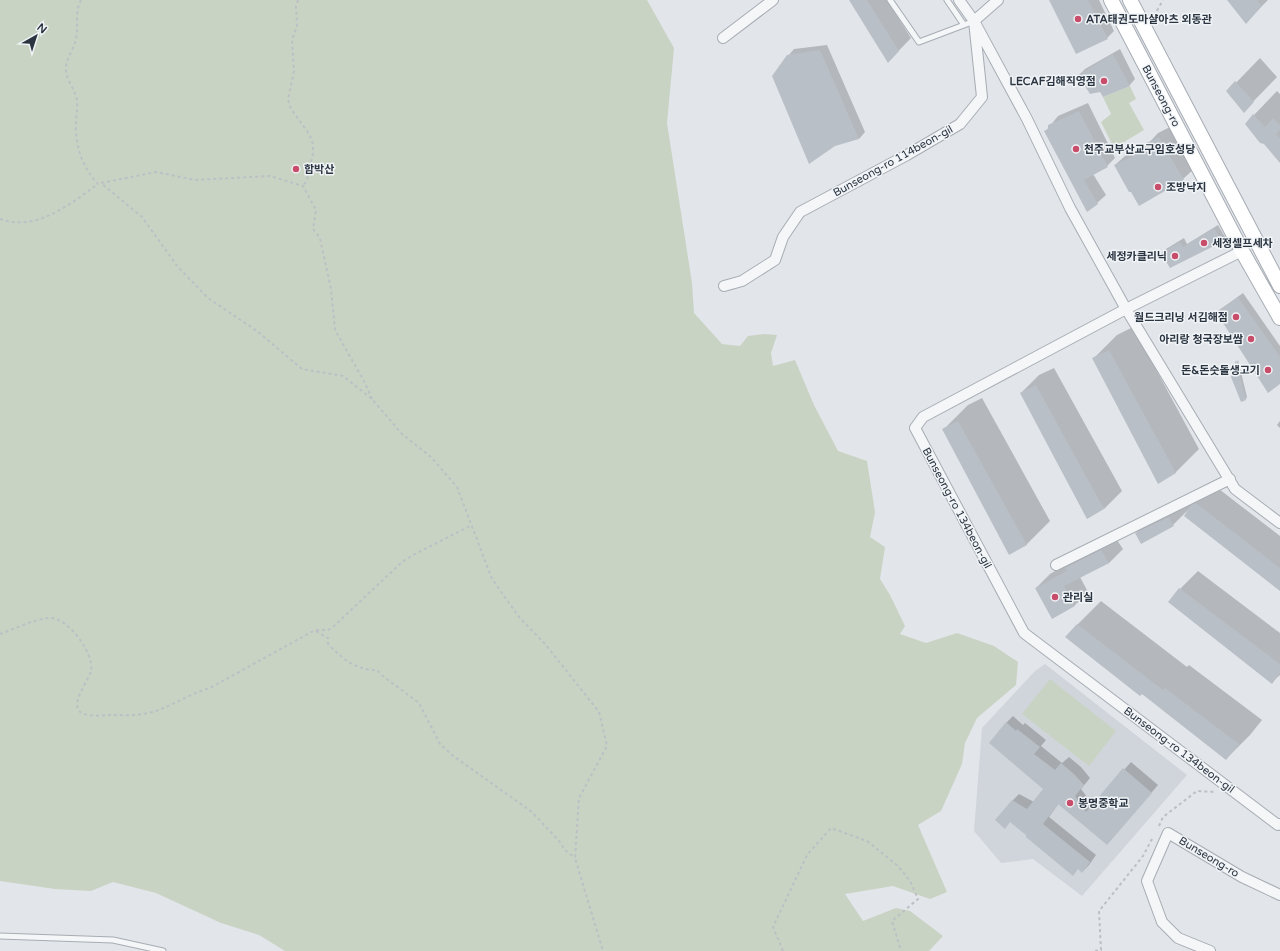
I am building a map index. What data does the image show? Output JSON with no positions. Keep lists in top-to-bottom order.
{
  "streets": {
    "main road": ["Bunseong-ro"],
    "street": ["Bunseong-ro 114beon-gil", "Bunseong-ro 134beon-gil"]
  },
  "crossings": [
    ["Bunseong-ro", "Bunseong-ro 134beon-gil"]
  ],
  "places": [
    "ATA태권도마샬아츠 외동관",
    "LECAF김해직영점",
    "천주교부산교구임호성당",
    "함박산",
    "조방낙지",
    "세정셀프세차",
    "세정카클리닉",
    "월드크리닝 서김해점",
    "아리랑 청국장보쌈",
    "돈&돈숫돌생고기",
    "관리실",
    "봉명중학교"
  ],
  "north": "top right"
}
